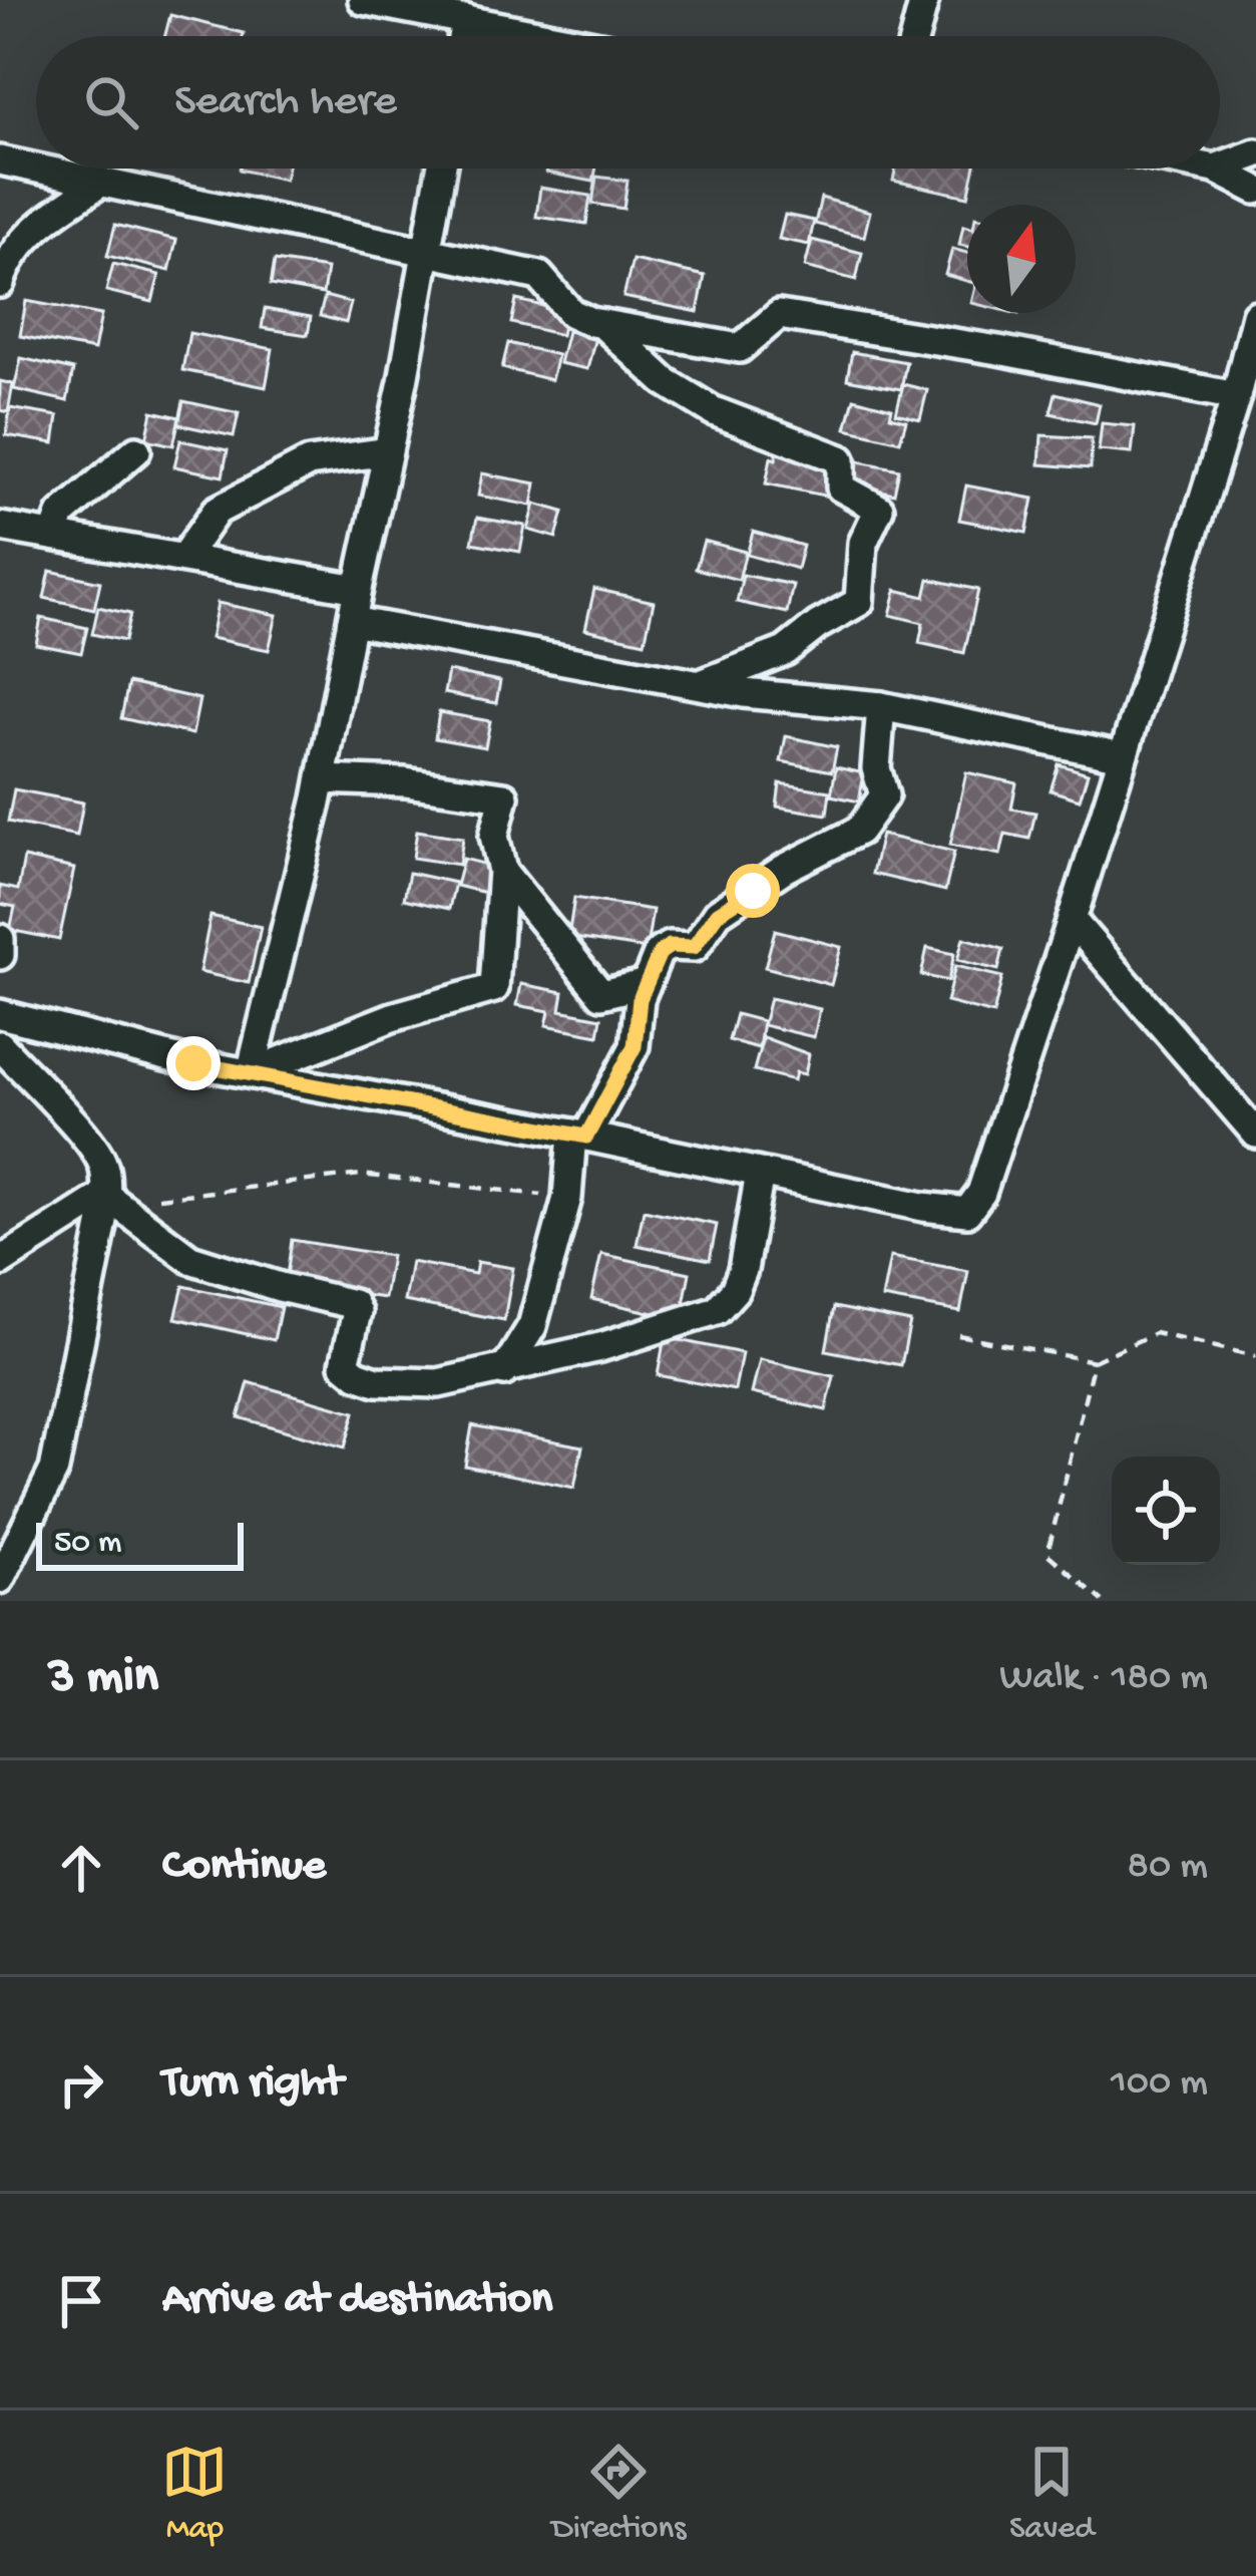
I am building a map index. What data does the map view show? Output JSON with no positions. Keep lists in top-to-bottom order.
{
  "scale_bar": "50 m",
  "north": "top",
  "page": {
    "search": "Search here",
    "scale": "50 m",
    "heading": ["3 min", "Walk · 180 m"],
    "list": [
      ["Continue", "80 m"],
      ["Turn right", "100 m"],
      "Arrive at destination"
    ],
    "nav": ["Map", "Directions", "Saved"]
  }
}
